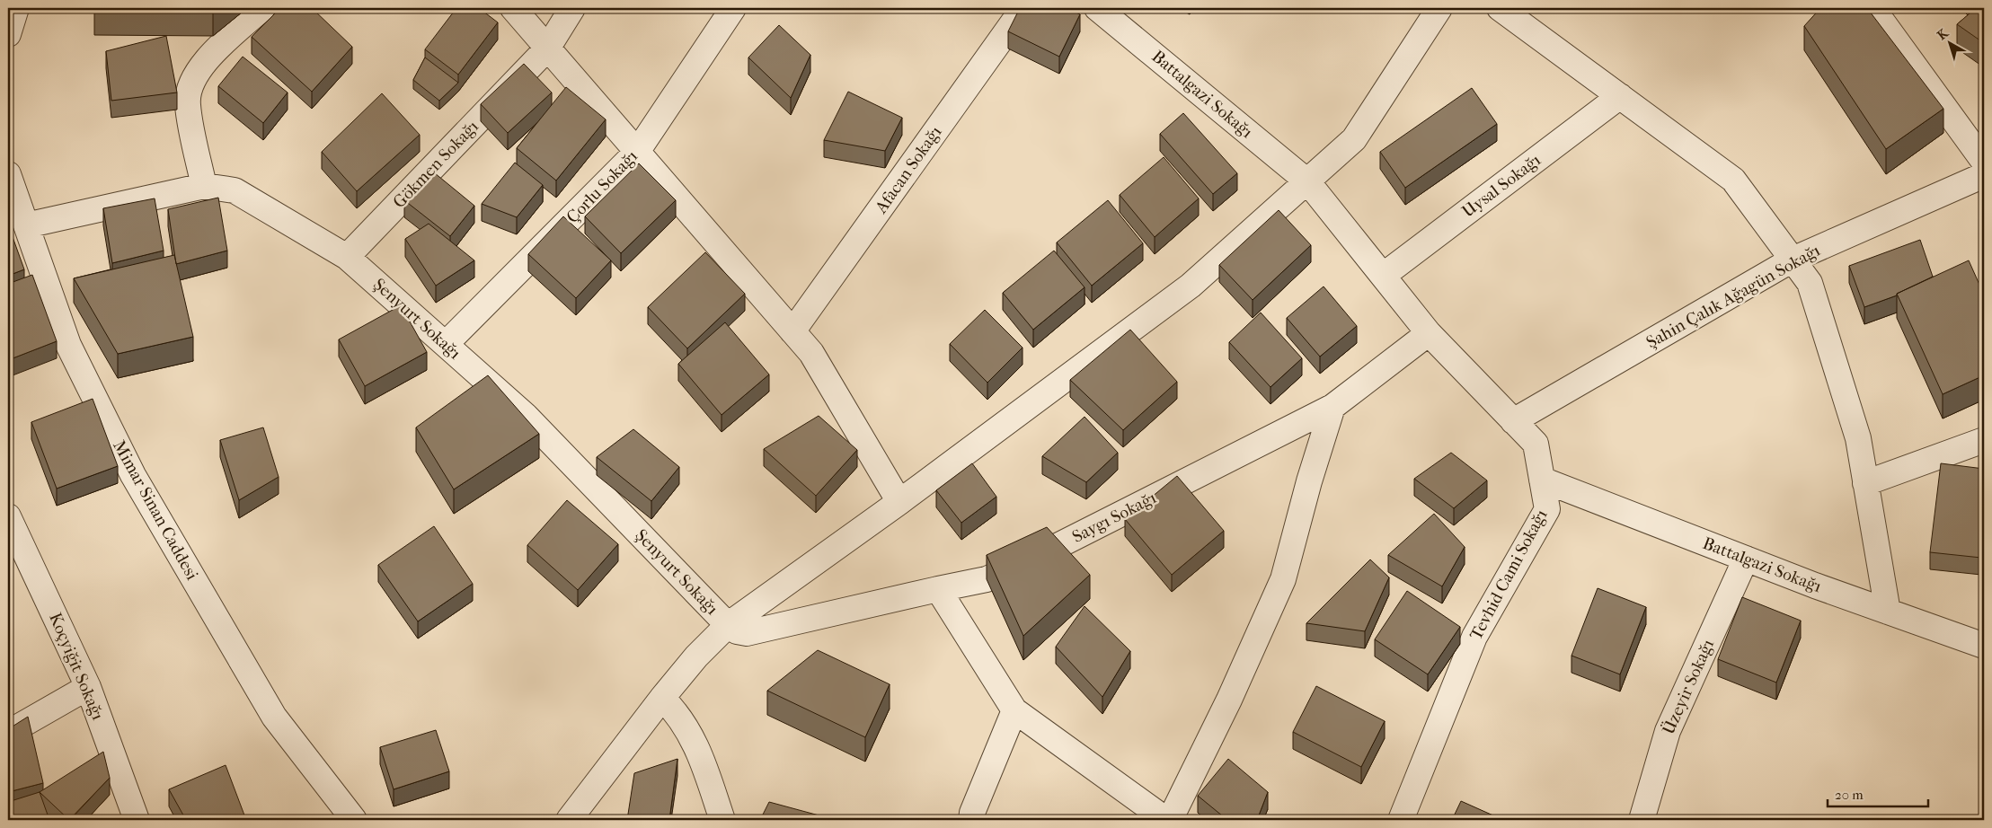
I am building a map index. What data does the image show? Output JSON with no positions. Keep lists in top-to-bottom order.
{
  "streets": {
    "street": [
      "Battalgazi Sokağı",
      "Gökmen Sokağı",
      "Afacan Sokağı",
      "Uysal Sokağı",
      "Çorlu Sokağı",
      "Şahin Çalık Ağagün Sokağı",
      "Şenyurt Sokağı",
      "Mimar Sinan Caddesi",
      "Saygı Sokağı",
      "Tevhid Cami Sokağı",
      "Koçyiğit Sokağı",
      "Üzeyir Sokağı"
    ]
  },
  "crossings": [
    ["Battalgazi Sokağı", "Uysal Sokağı"],
    ["Battalgazi Sokağı", "Tevhid Cami Sokağı"],
    ["Battalgazi Sokağı", "Üzeyir Sokağı"],
    ["Gökmen Sokağı", "Şenyurt Sokağı"],
    ["Uysal Sokağı", "Tevhid Cami Sokağı"],
    ["Çorlu Sokağı", "Şenyurt Sokağı"],
    ["Şahin Çalık Ağagün Sokağı", "Tevhid Cami Sokağı"],
    ["Şenyurt Sokağı", "Mimar Sinan Caddesi"],
    ["Şenyurt Sokağı", "Saygı Sokağı"],
    ["Saygı Sokağı", "Tevhid Cami Sokağı"]
  ],
  "scale_bar": "20 m",
  "north": "top left"
}
